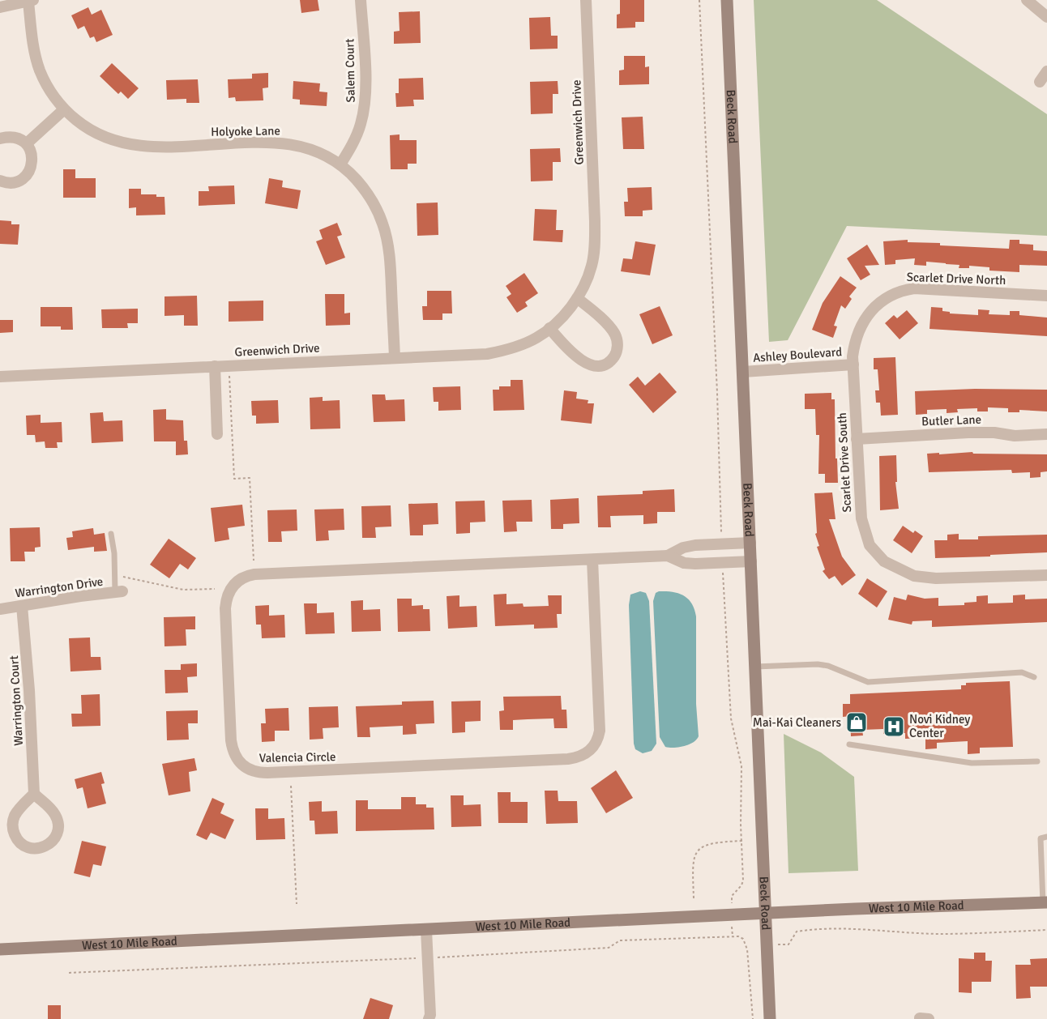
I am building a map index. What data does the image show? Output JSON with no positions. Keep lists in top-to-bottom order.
{
  "streets": {
    "main road": ["Beck Road", "West 10 Mile Road"],
    "street": [
      "Salem Court",
      "Greenwich Drive",
      "Holyoke Lane",
      "Scarlet Drive North",
      "Ashley Boulevard",
      "Butler Lane",
      "Scarlet Drive South",
      "Warrington Drive",
      "Warrington Court",
      "Valencia Circle"
    ]
  },
  "crossings": [
    ["Salem Court", "Holyoke Lane"],
    ["Beck Road", "Ashley Boulevard"],
    ["Beck Road", "Valencia Circle"],
    ["Beck Road", "West 10 Mile Road"],
    ["Greenwich Drive", "Holyoke Lane"],
    ["Scarlet Drive North", "Ashley Boulevard"],
    ["Scarlet Drive North", "Scarlet Drive South"],
    ["Ashley Boulevard", "Scarlet Drive South"],
    ["Butler Lane", "Scarlet Drive South"],
    ["Warrington Drive", "Warrington Court"]
  ],
  "places": {
    "shop": ["Mai-Kai Cleaners"],
    "hospital": ["Novi Kidney Center"]
  }
}
